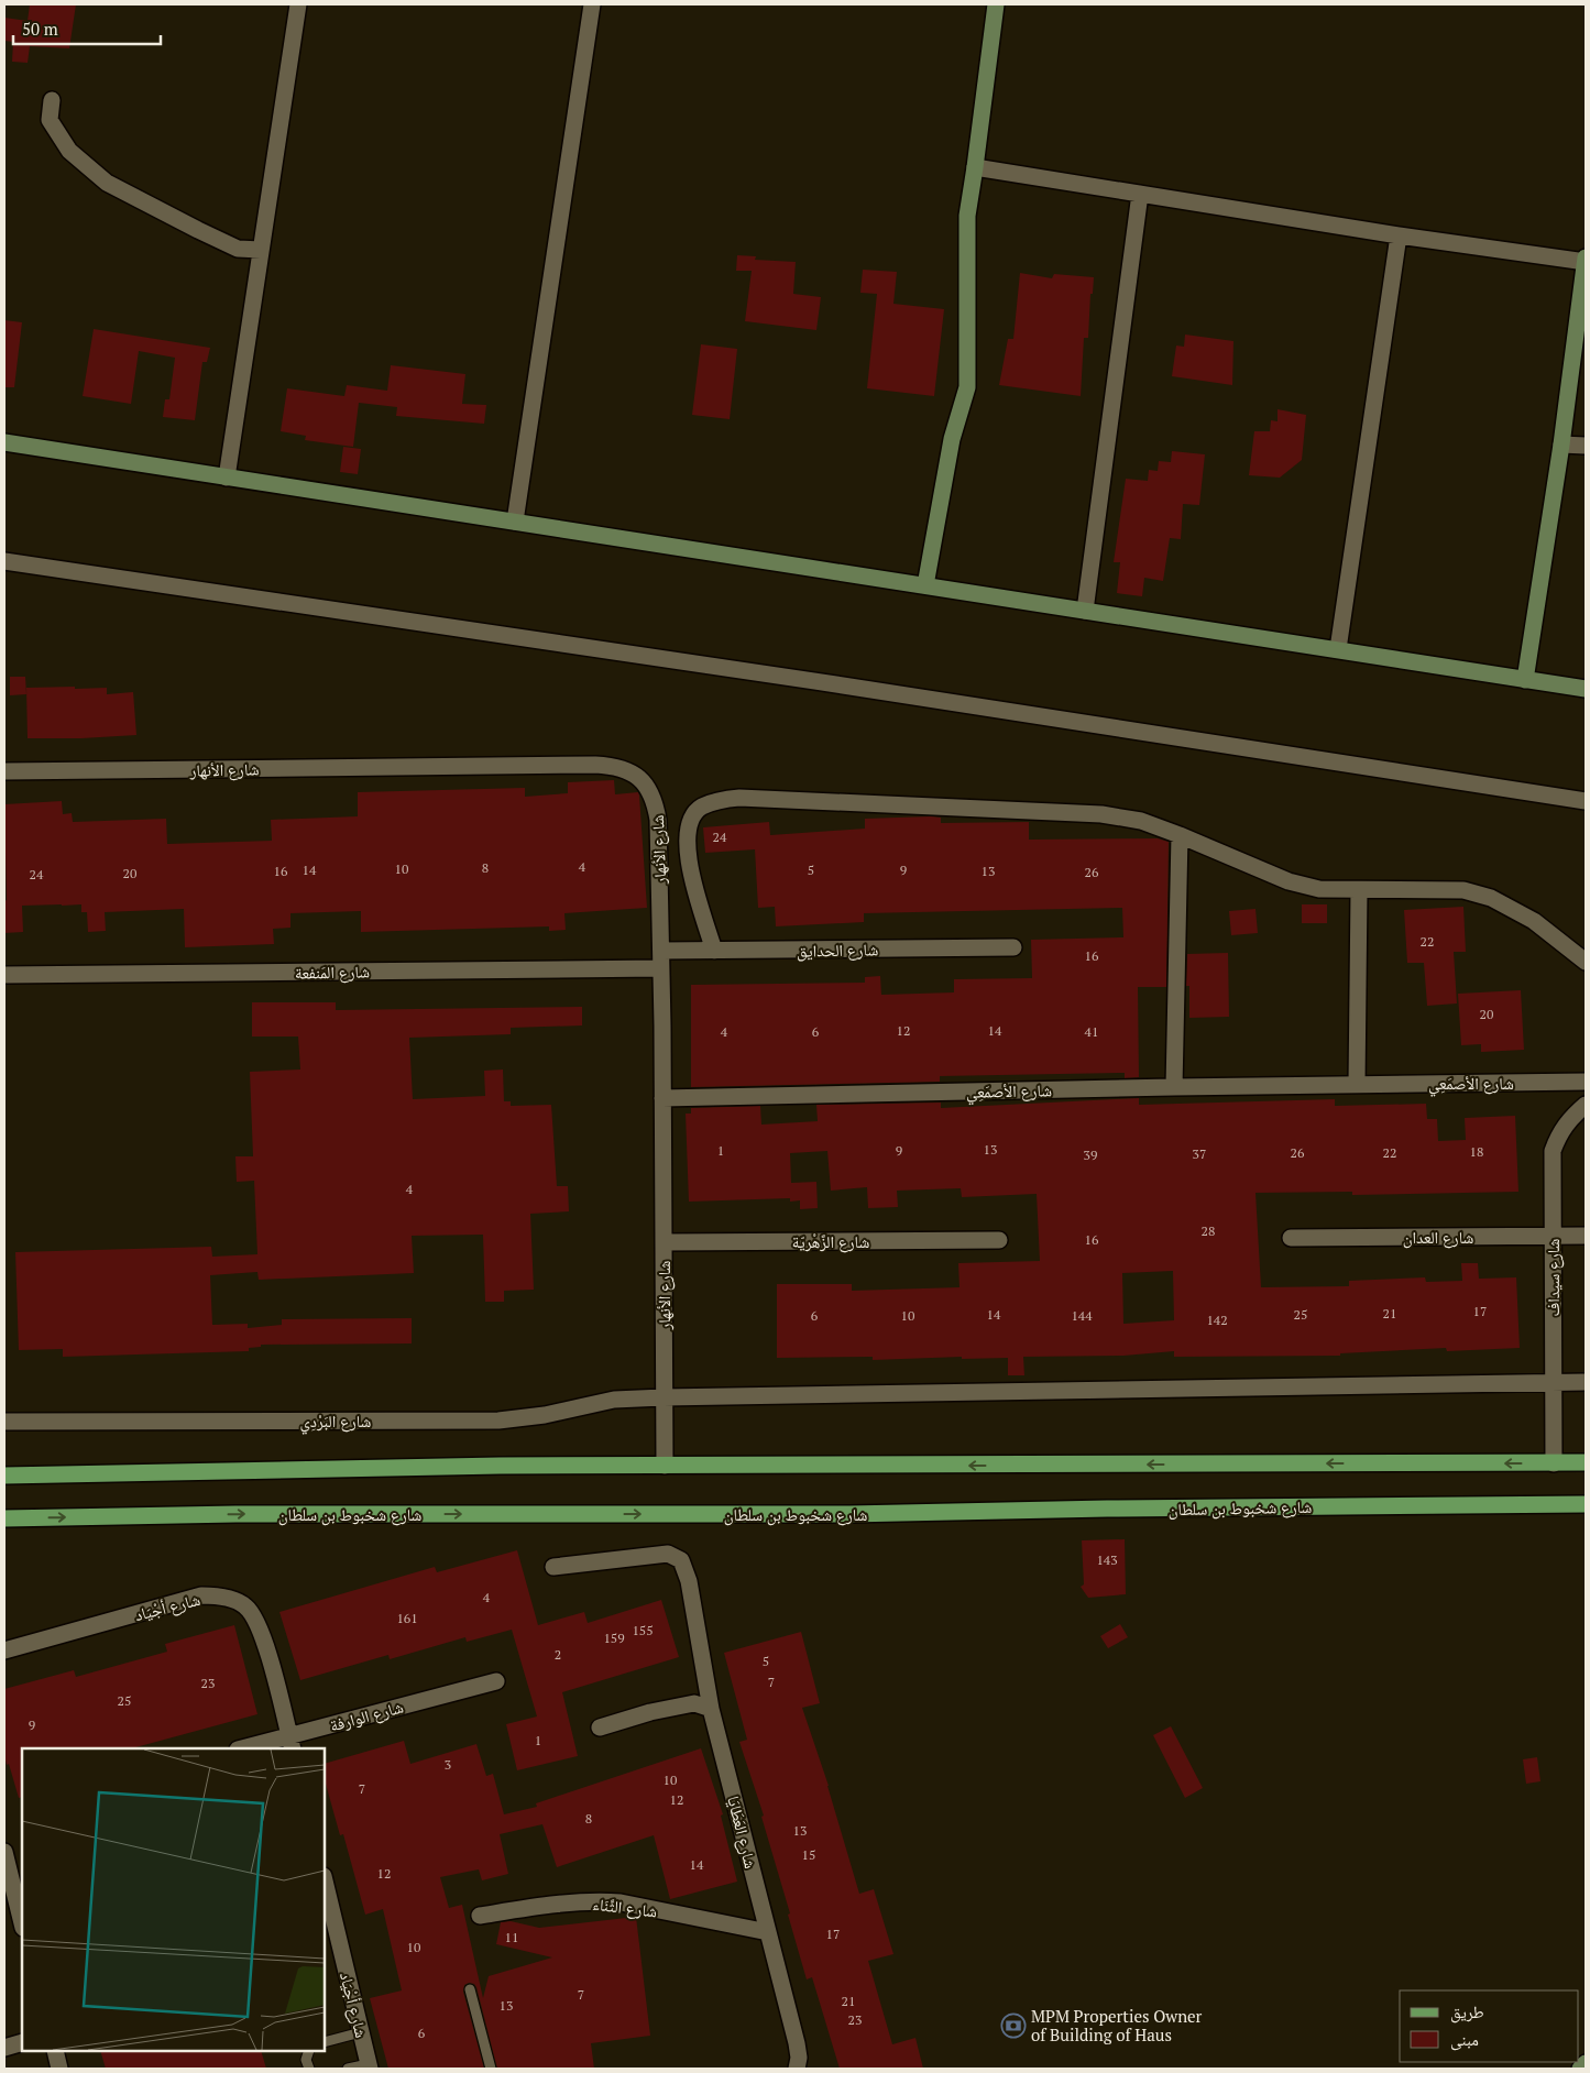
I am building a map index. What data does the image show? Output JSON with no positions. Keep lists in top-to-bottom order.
{
  "streets": {
    "main road": ["شارع شخبوط بن سلطان"],
    "street": [
      "شارع الأنهار",
      "شارع الحدايق",
      "شارع المَنفعة",
      "شارع الأصمَعِي",
      "شارع العدان",
      "شارع الزَّهْريّة",
      "شارع سيداف",
      "شارع البَرْدِي",
      "شارع أجْيَاد",
      "شارع الوارفة",
      "شارع العَطَايَا",
      "شارع الثَّنَاء"
    ]
  },
  "crossings": [
    ["شارع الأنهار", "شارع الحدايق"],
    ["شارع الأنهار", "شارع المَنفعة"],
    ["شارع الأنهار", "شارع الأصمَعِي"],
    ["شارع الأنهار", "شارع الزَّهْريّة"],
    ["شارع الأنهار", "شارع البَرْدِي"],
    ["شارع العدان", "شارع سيداف"],
    ["شارع سيداف", "شارع البَرْدِي"],
    ["شارع أجْيَاد", "شارع الوارفة"],
    ["شارع العَطَايَا", "شارع الثَّنَاء"]
  ],
  "places": {
    "bank": ["MPM Properties Owner of Building of Haus"]
  },
  "house_numbers": [
    "24",
    "4",
    "8",
    "10",
    "14",
    "5",
    "9",
    "16",
    "13",
    "26",
    "20",
    "24",
    "22",
    "16",
    "20",
    "12",
    "14",
    "4",
    "6",
    "41",
    "13",
    "1",
    "9",
    "18",
    "26",
    "22",
    "37",
    "39",
    "4",
    "28",
    "16",
    "17",
    "21",
    "14",
    "25",
    "6",
    "10",
    "144",
    "142",
    "143",
    "4",
    "161",
    "155",
    "159",
    "2",
    "5",
    "7",
    "23",
    "25",
    "9",
    "1",
    "3",
    "10",
    "7",
    "12",
    "8",
    "13",
    "15",
    "14",
    "12",
    "17",
    "11",
    "10",
    "7",
    "21",
    "13",
    "23",
    "6"
  ],
  "legend": ["طريق", "مبنى"],
  "scale_bar": "50 m"
}
